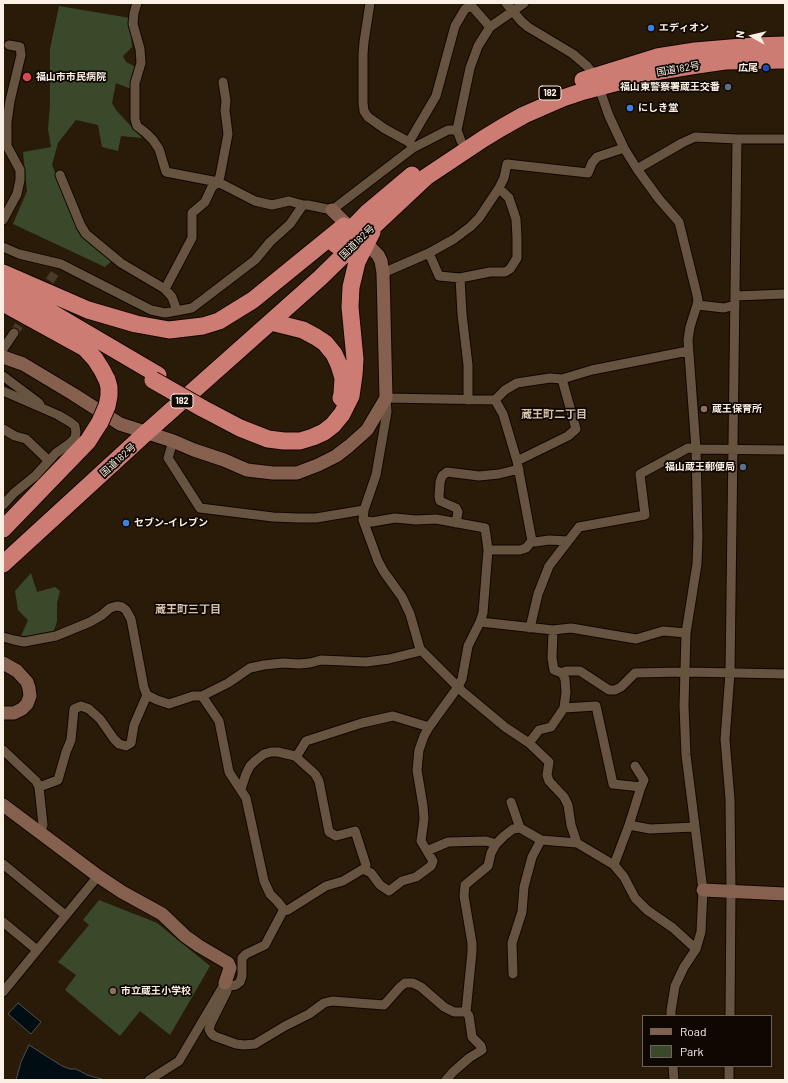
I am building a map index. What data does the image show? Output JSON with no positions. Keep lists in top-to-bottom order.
{
  "streets": {
    "highway": ["国道182号", "182"]
  },
  "districts": ["蔵王町二丁目", "蔵王町三丁目"],
  "places": [
    "エディオン",
    "広尾",
    "福山市市民病院",
    "福山東警察署蔵王交番",
    "にしき堂",
    "蔵王保育所",
    "福山蔵王郵便局",
    "セブン-イレブン",
    "市立蔵王小学校"
  ],
  "legend": ["Road", "Park"],
  "north": "left"
}
